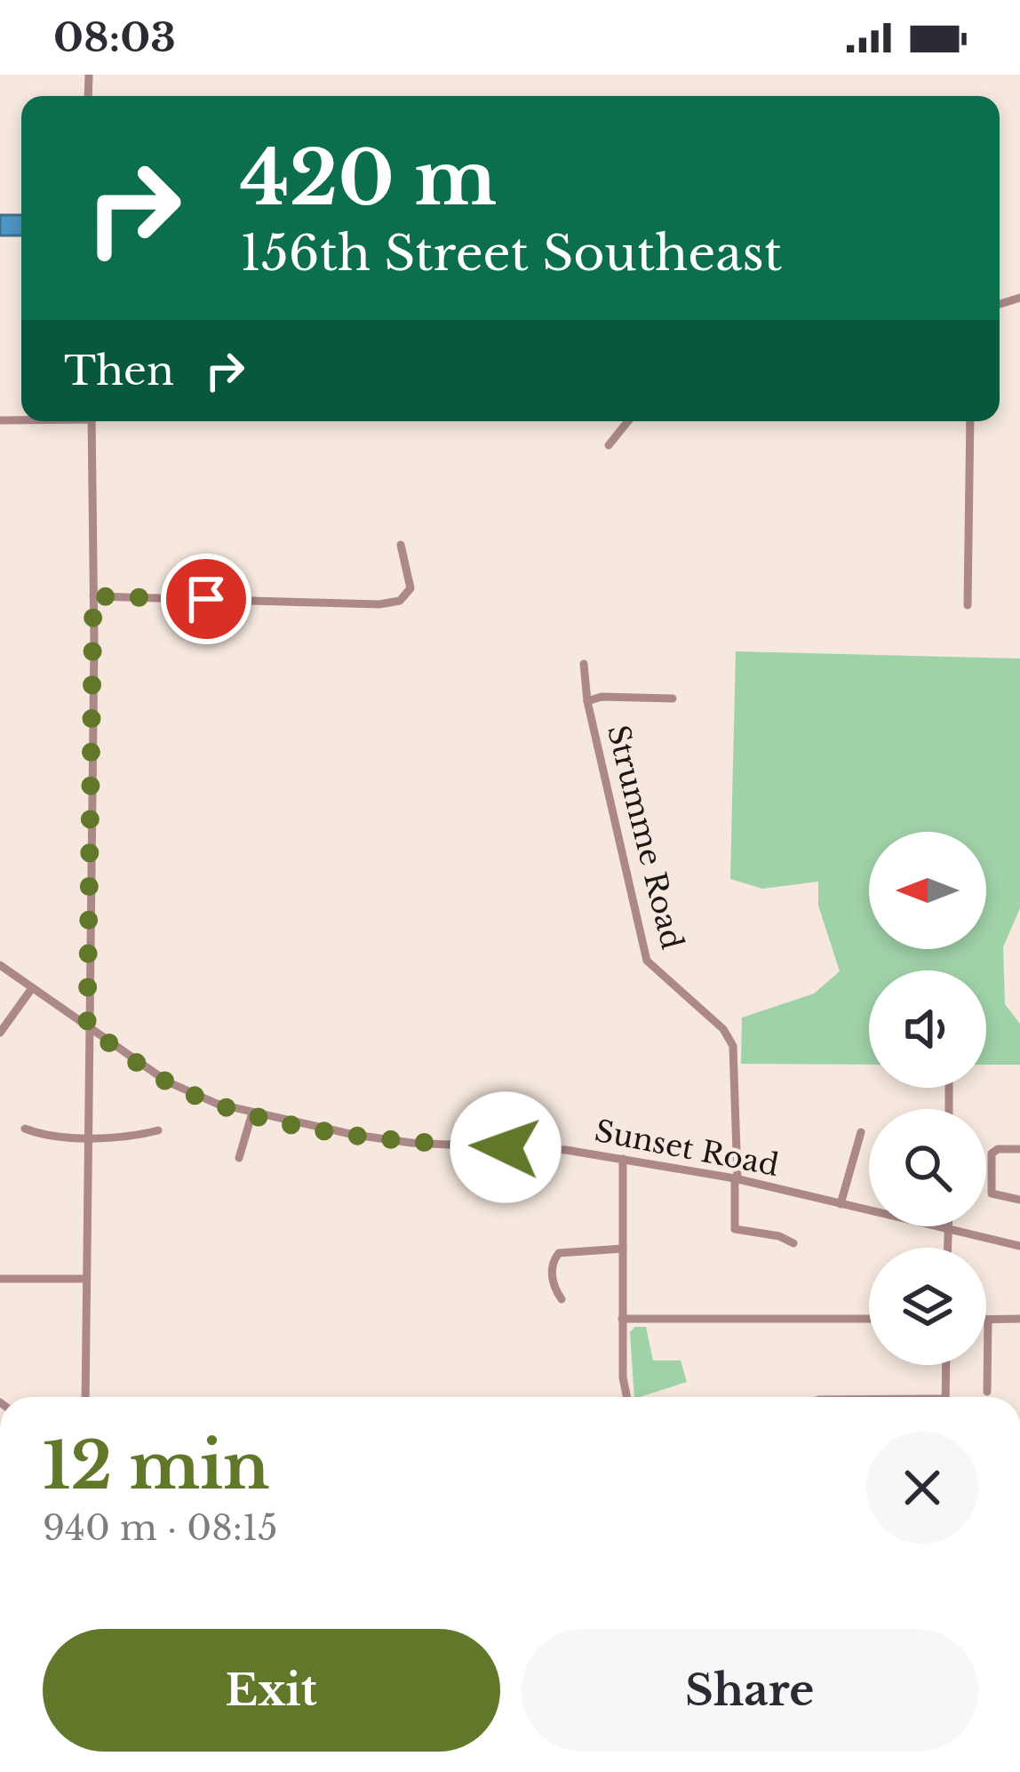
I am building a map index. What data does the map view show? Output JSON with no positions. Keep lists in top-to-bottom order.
{
  "streets": {
    "street": ["Strumme Road", "Sunset Road"]
  },
  "crossings": [
    ["Strumme Road", "Sunset Road"]
  ],
  "north": "left",
  "page": {
    "status": "08:03",
    "turn": ["420 m", "156th Street Southeast"],
    "then": "Then",
    "heading": ["12 min", "940 m · 08:15"],
    "buttons": ["Exit", "Share"]
  }
}
